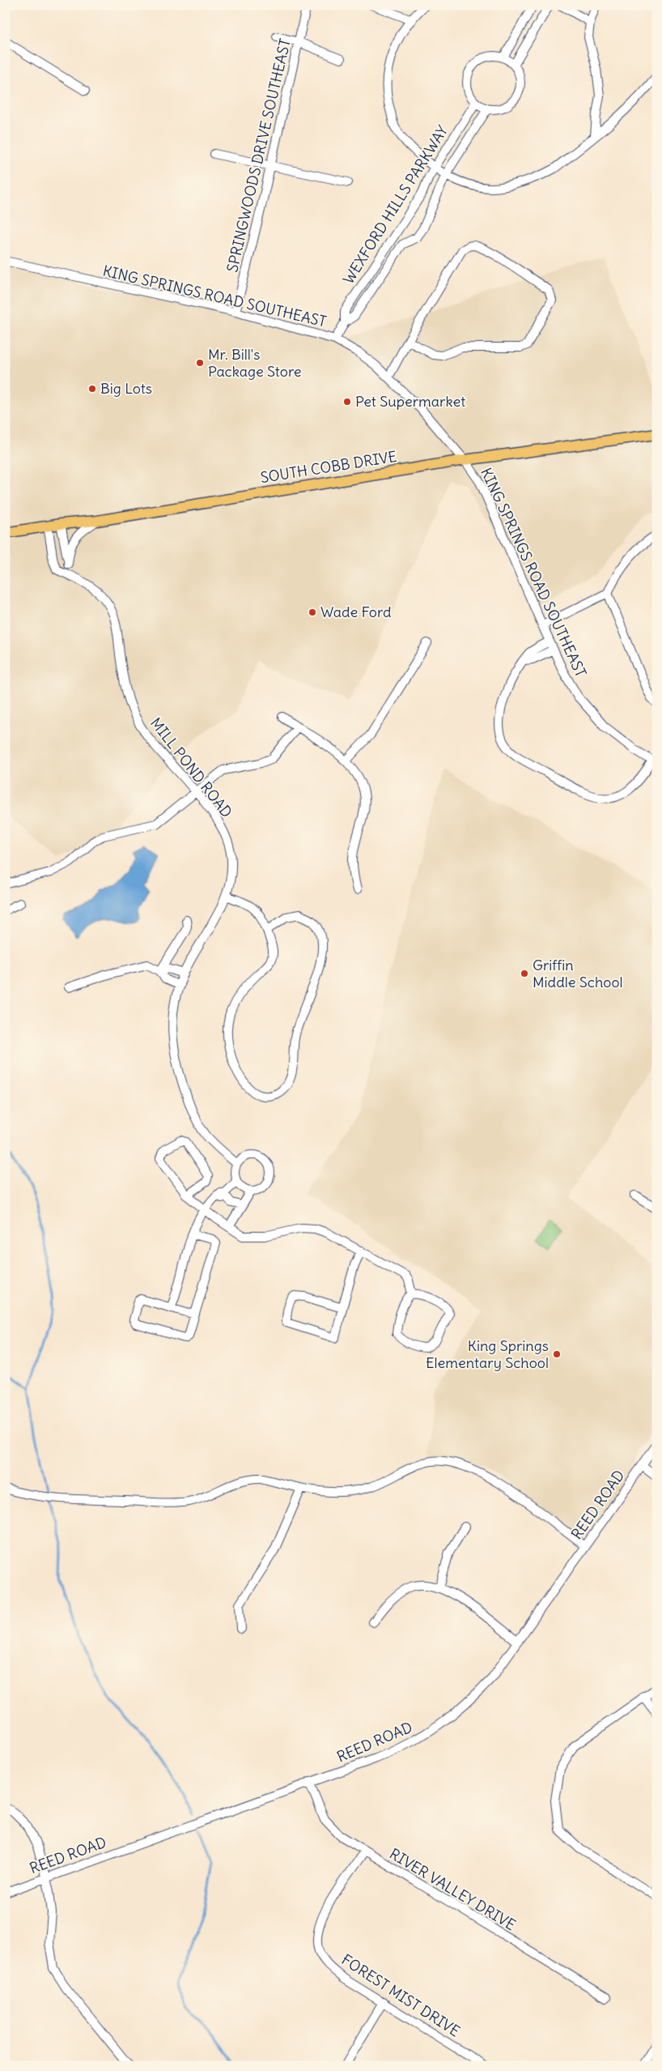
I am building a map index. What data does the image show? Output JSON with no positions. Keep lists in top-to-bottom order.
{
  "streets": {
    "main road": ["SOUTH COBB DRIVE"],
    "street": [
      "SPRINGWOODS DRIVE SOUTHEAST",
      "WEXFORD HILLS PARKWAY",
      "KING SPRINGS ROAD SOUTHEAST",
      "MILL POND ROAD",
      "REED ROAD",
      "RIVER VALLEY DRIVE",
      "FOREST MIST DRIVE"
    ]
  },
  "crossings": [
    ["SPRINGWOODS DRIVE SOUTHEAST", "KING SPRINGS ROAD SOUTHEAST"],
    ["WEXFORD HILLS PARKWAY", "KING SPRINGS ROAD SOUTHEAST"],
    ["KING SPRINGS ROAD SOUTHEAST", "SOUTH COBB DRIVE"],
    ["SOUTH COBB DRIVE", "MILL POND ROAD"],
    ["REED ROAD", "RIVER VALLEY DRIVE"],
    ["RIVER VALLEY DRIVE", "FOREST MIST DRIVE"]
  ],
  "places": [
    "Mr. Bill's Package Store",
    "Big Lots",
    "Pet Supermarket",
    "Wade Ford",
    "Griffin Middle School",
    "King Springs Elementary School"
  ]
}
